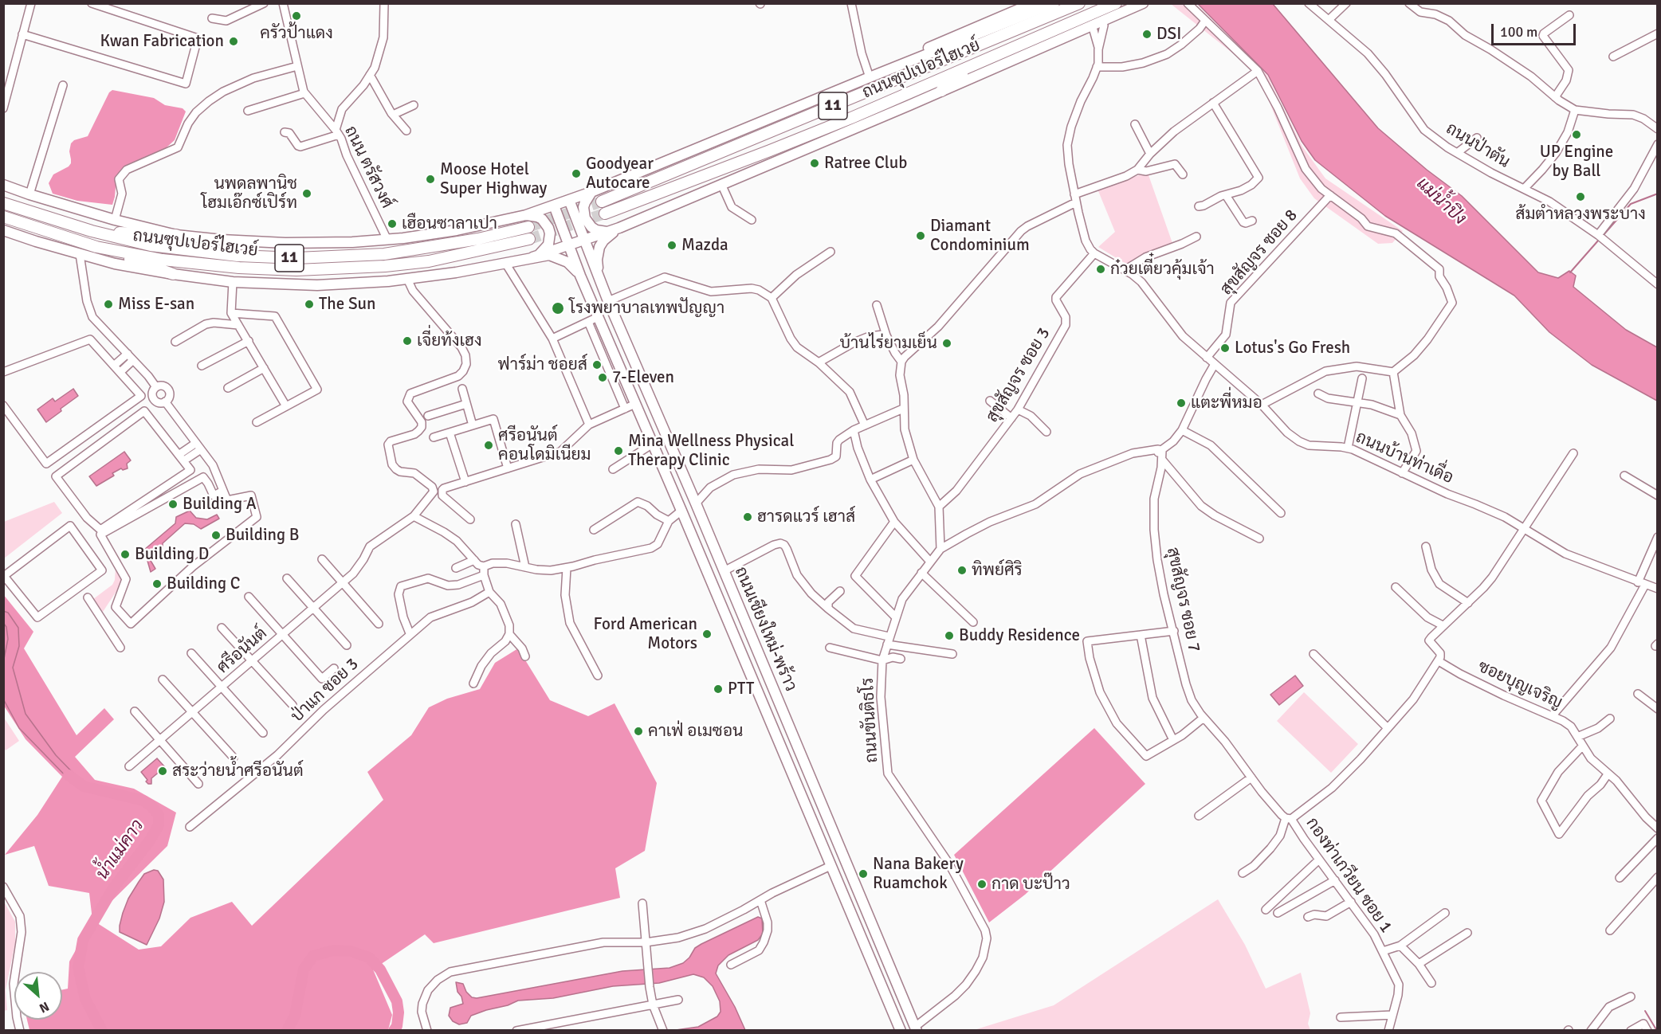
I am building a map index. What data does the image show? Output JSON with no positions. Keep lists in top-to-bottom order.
{
  "streets": {
    "highway": ["ถนนซุปเปอร์ไฮเวย์", "11"],
    "main road": ["ถนนเชียงใหม่-พร้าว"],
    "street": [
      "ถนนป่าตัน",
      "ถนน ตรัสวงศ์",
      "สุขสัญจร ซอย 8",
      "สุขสัญจร ซอย 3",
      "ถนนบ้านท่าเดื่อ",
      "สุขสัญจร ซอย 7",
      "ศรีอนันต์",
      "ซอยบุญเจริญ",
      "ป่าแก ซอย 3",
      "ถนนขันติธโร",
      "กองท่าเกวียน ซอย 1"
    ]
  },
  "crossings": [
    ["สุขสัญจร ซอย 8", "ถนนบ้านท่าเดื่อ"],
    ["สุขสัญจร ซอย 3", "ถนนบ้านท่าเดื่อ"],
    ["สุขสัญจร ซอย 7", "ถนนขันติธโร"],
    ["สุขสัญจร ซอย 7", "กองท่าเกวียน ซอย 1"],
    ["ถนนเชียงใหม่-พร้าว", "ถนนขันติธโร"]
  ],
  "water": ["แม่น้ำปิง", "น้ำแม่คาว"],
  "places": [
    "ครัวป้าแดง",
    "DSI",
    "Kwan Fabrication",
    "UP Engine by Ball",
    "Ratree Club",
    "Goodyear Autocare",
    "Moose Hotel Super Highway",
    "นพดลพานิช โฮมเอ๊กซ์เปิร์ท",
    "ส้มตำหลวงพระบาง",
    "เฮือนซาลาเปา",
    "Diamant Condominium",
    "Mazda",
    "ก๋วยเตี๋ยวคุ้มเจ้า",
    "Miss E-san",
    "The Sun",
    "โรงพยาบาลเทพปัญญา",
    "เจี่ยท้งเฮง",
    "บ้านไร่ยามเย็น",
    "Lotus's Go Fresh",
    "ฟาร์ม่า ชอยส์",
    "7-Eleven",
    "แตะพี่หมอ",
    "ศรีอนันต์ คอนโดมิเนียม",
    "Mina Wellness Physical Therapy Clinic",
    "Building A",
    "ฮารดแวร์ เฮาส์",
    "Building B",
    "Building D",
    "ทิพย์ศิริ",
    "Building C",
    "Ford American Motors",
    "Buddy Residence",
    "PTT",
    "คาเฟ่ อเมซอน",
    "สระว่ายน้ำศรีอนันต์",
    "Nana Bakery Ruamchok",
    "กาด บะป๊าว"
  ],
  "scale_bar": "100 m",
  "north": "bottom right"
}
